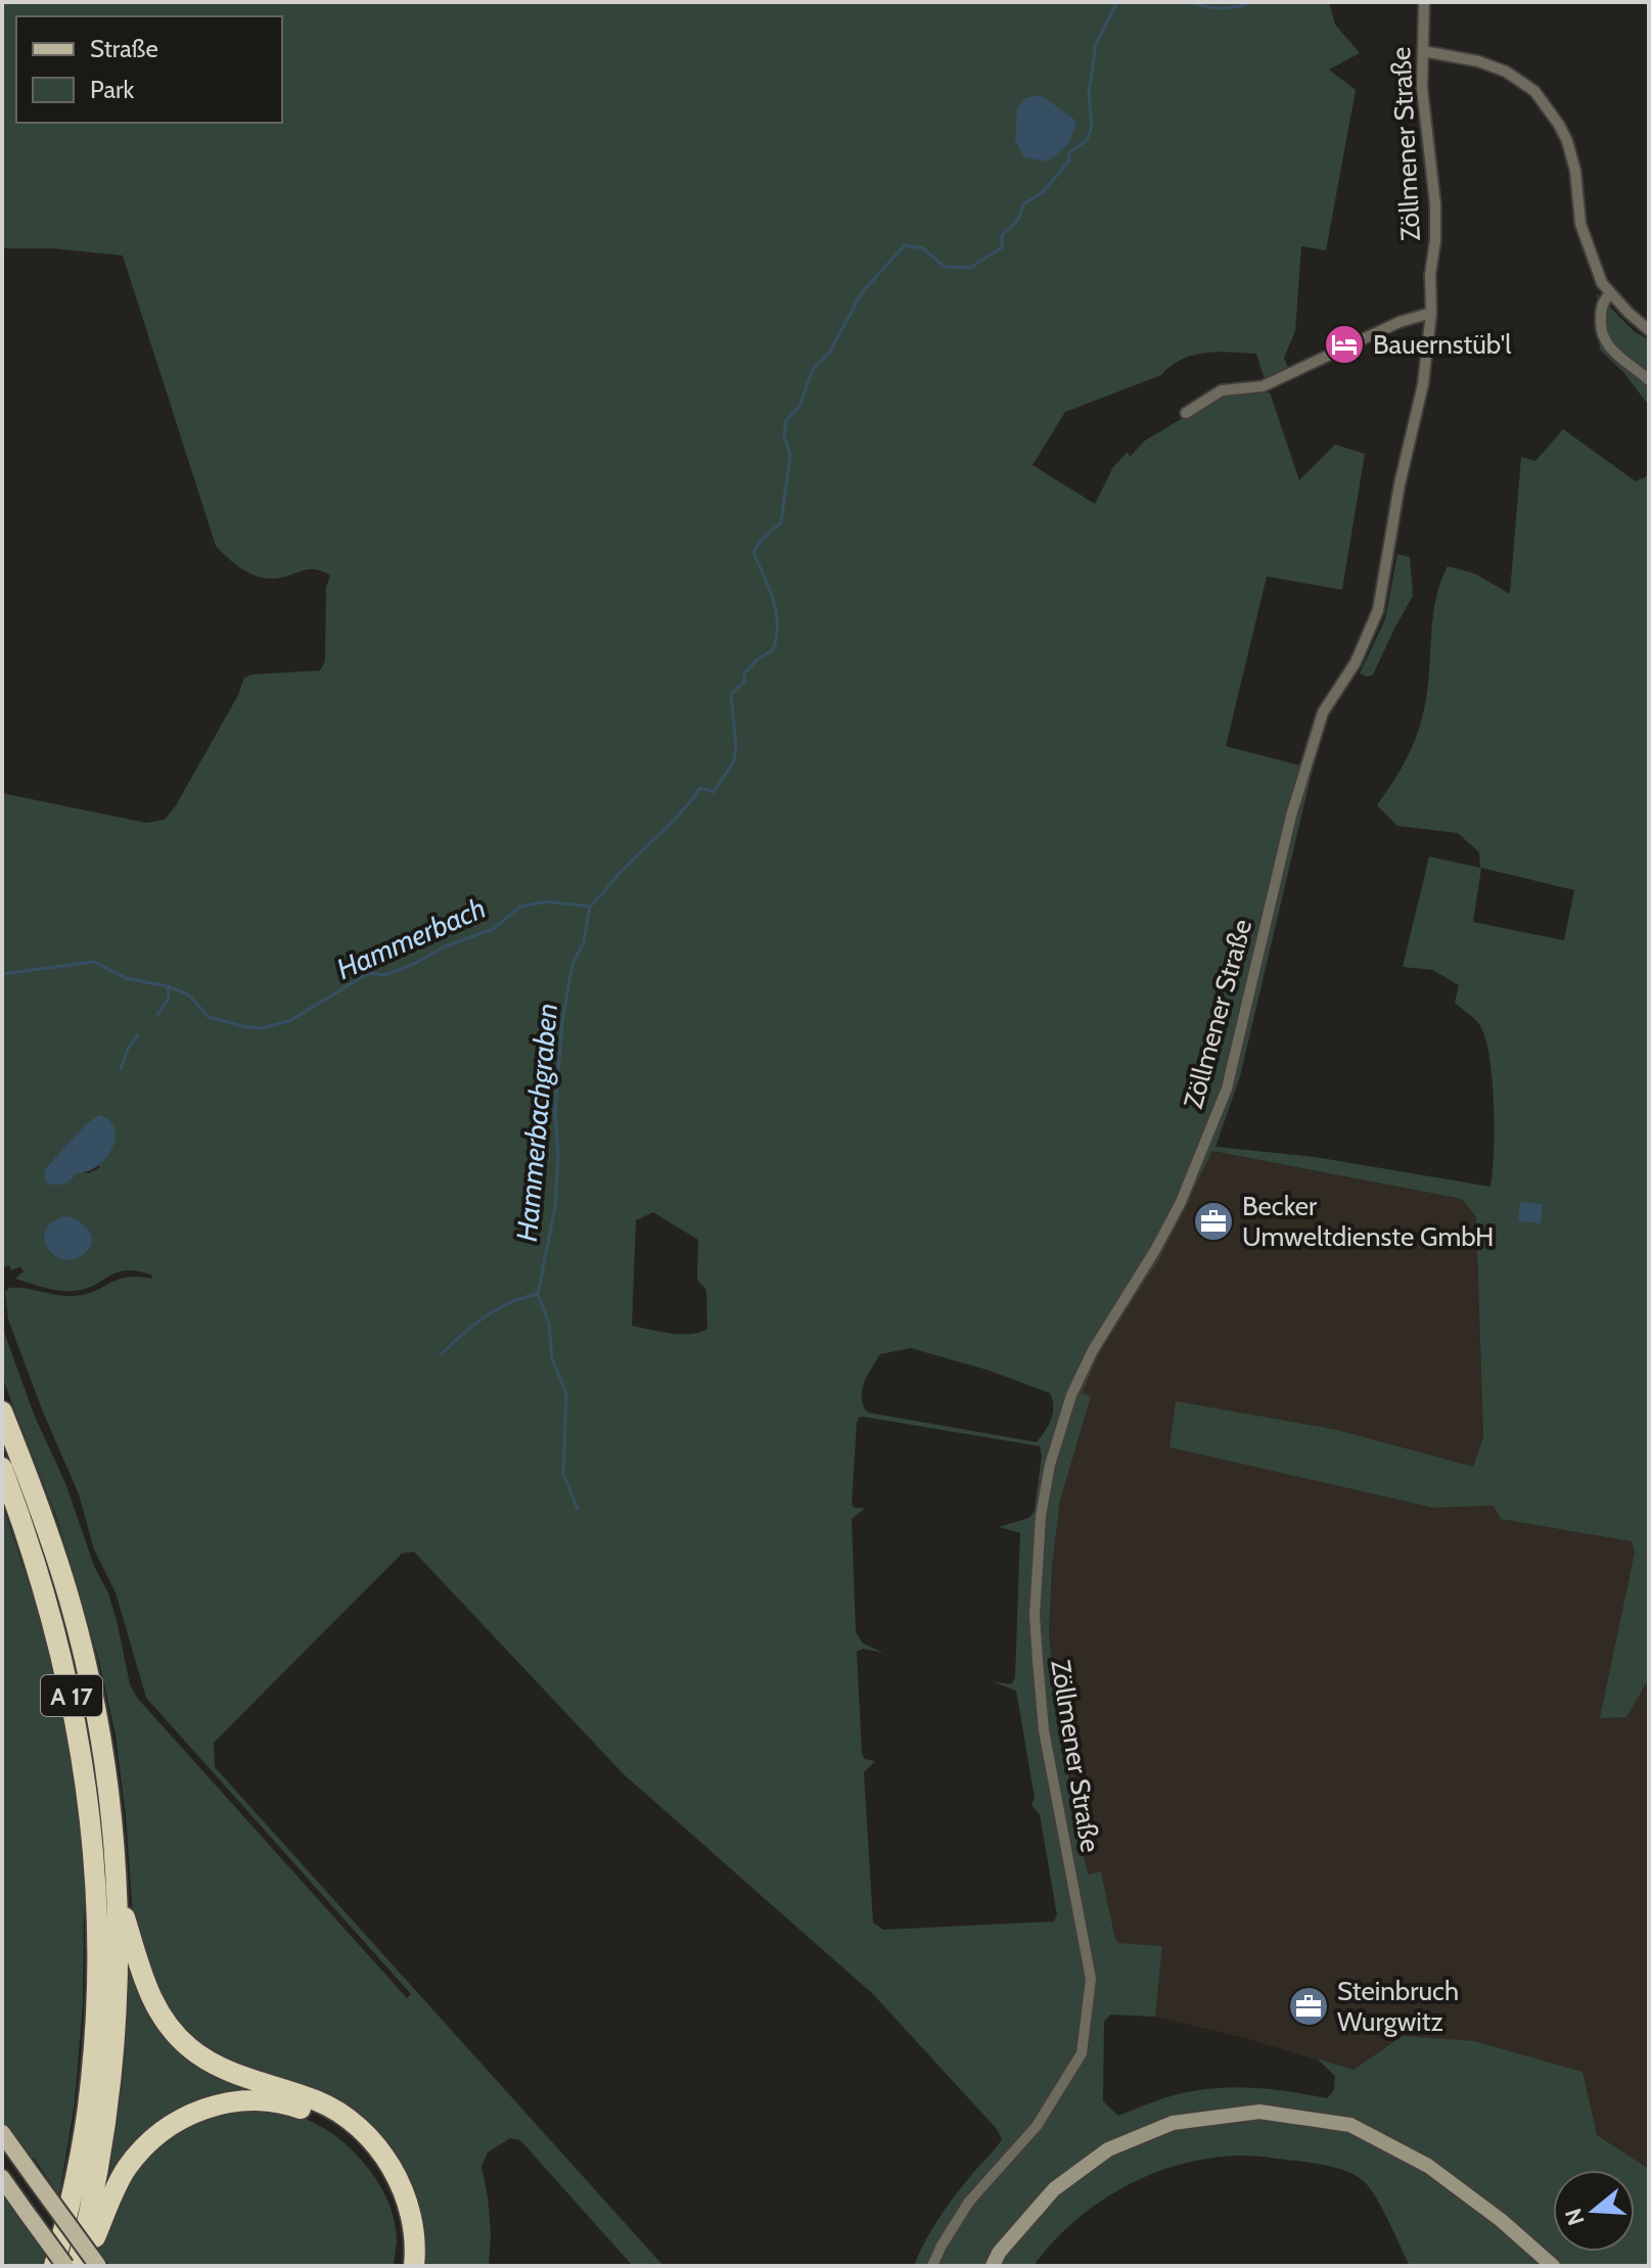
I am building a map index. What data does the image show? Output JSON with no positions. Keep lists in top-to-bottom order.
{
  "streets": {
    "highway": ["A 17"],
    "street": ["Zöllmener Straße"]
  },
  "water": ["Hammerbach", "Hammerbachgraben"],
  "places": {
    "hotel": ["Bauernstüb'l"],
    "office": ["Becker Umweltdienste GmbH", "Steinbruch Wurgwitz"]
  },
  "legend": ["Straße", "Park"],
  "north": "left"
}
